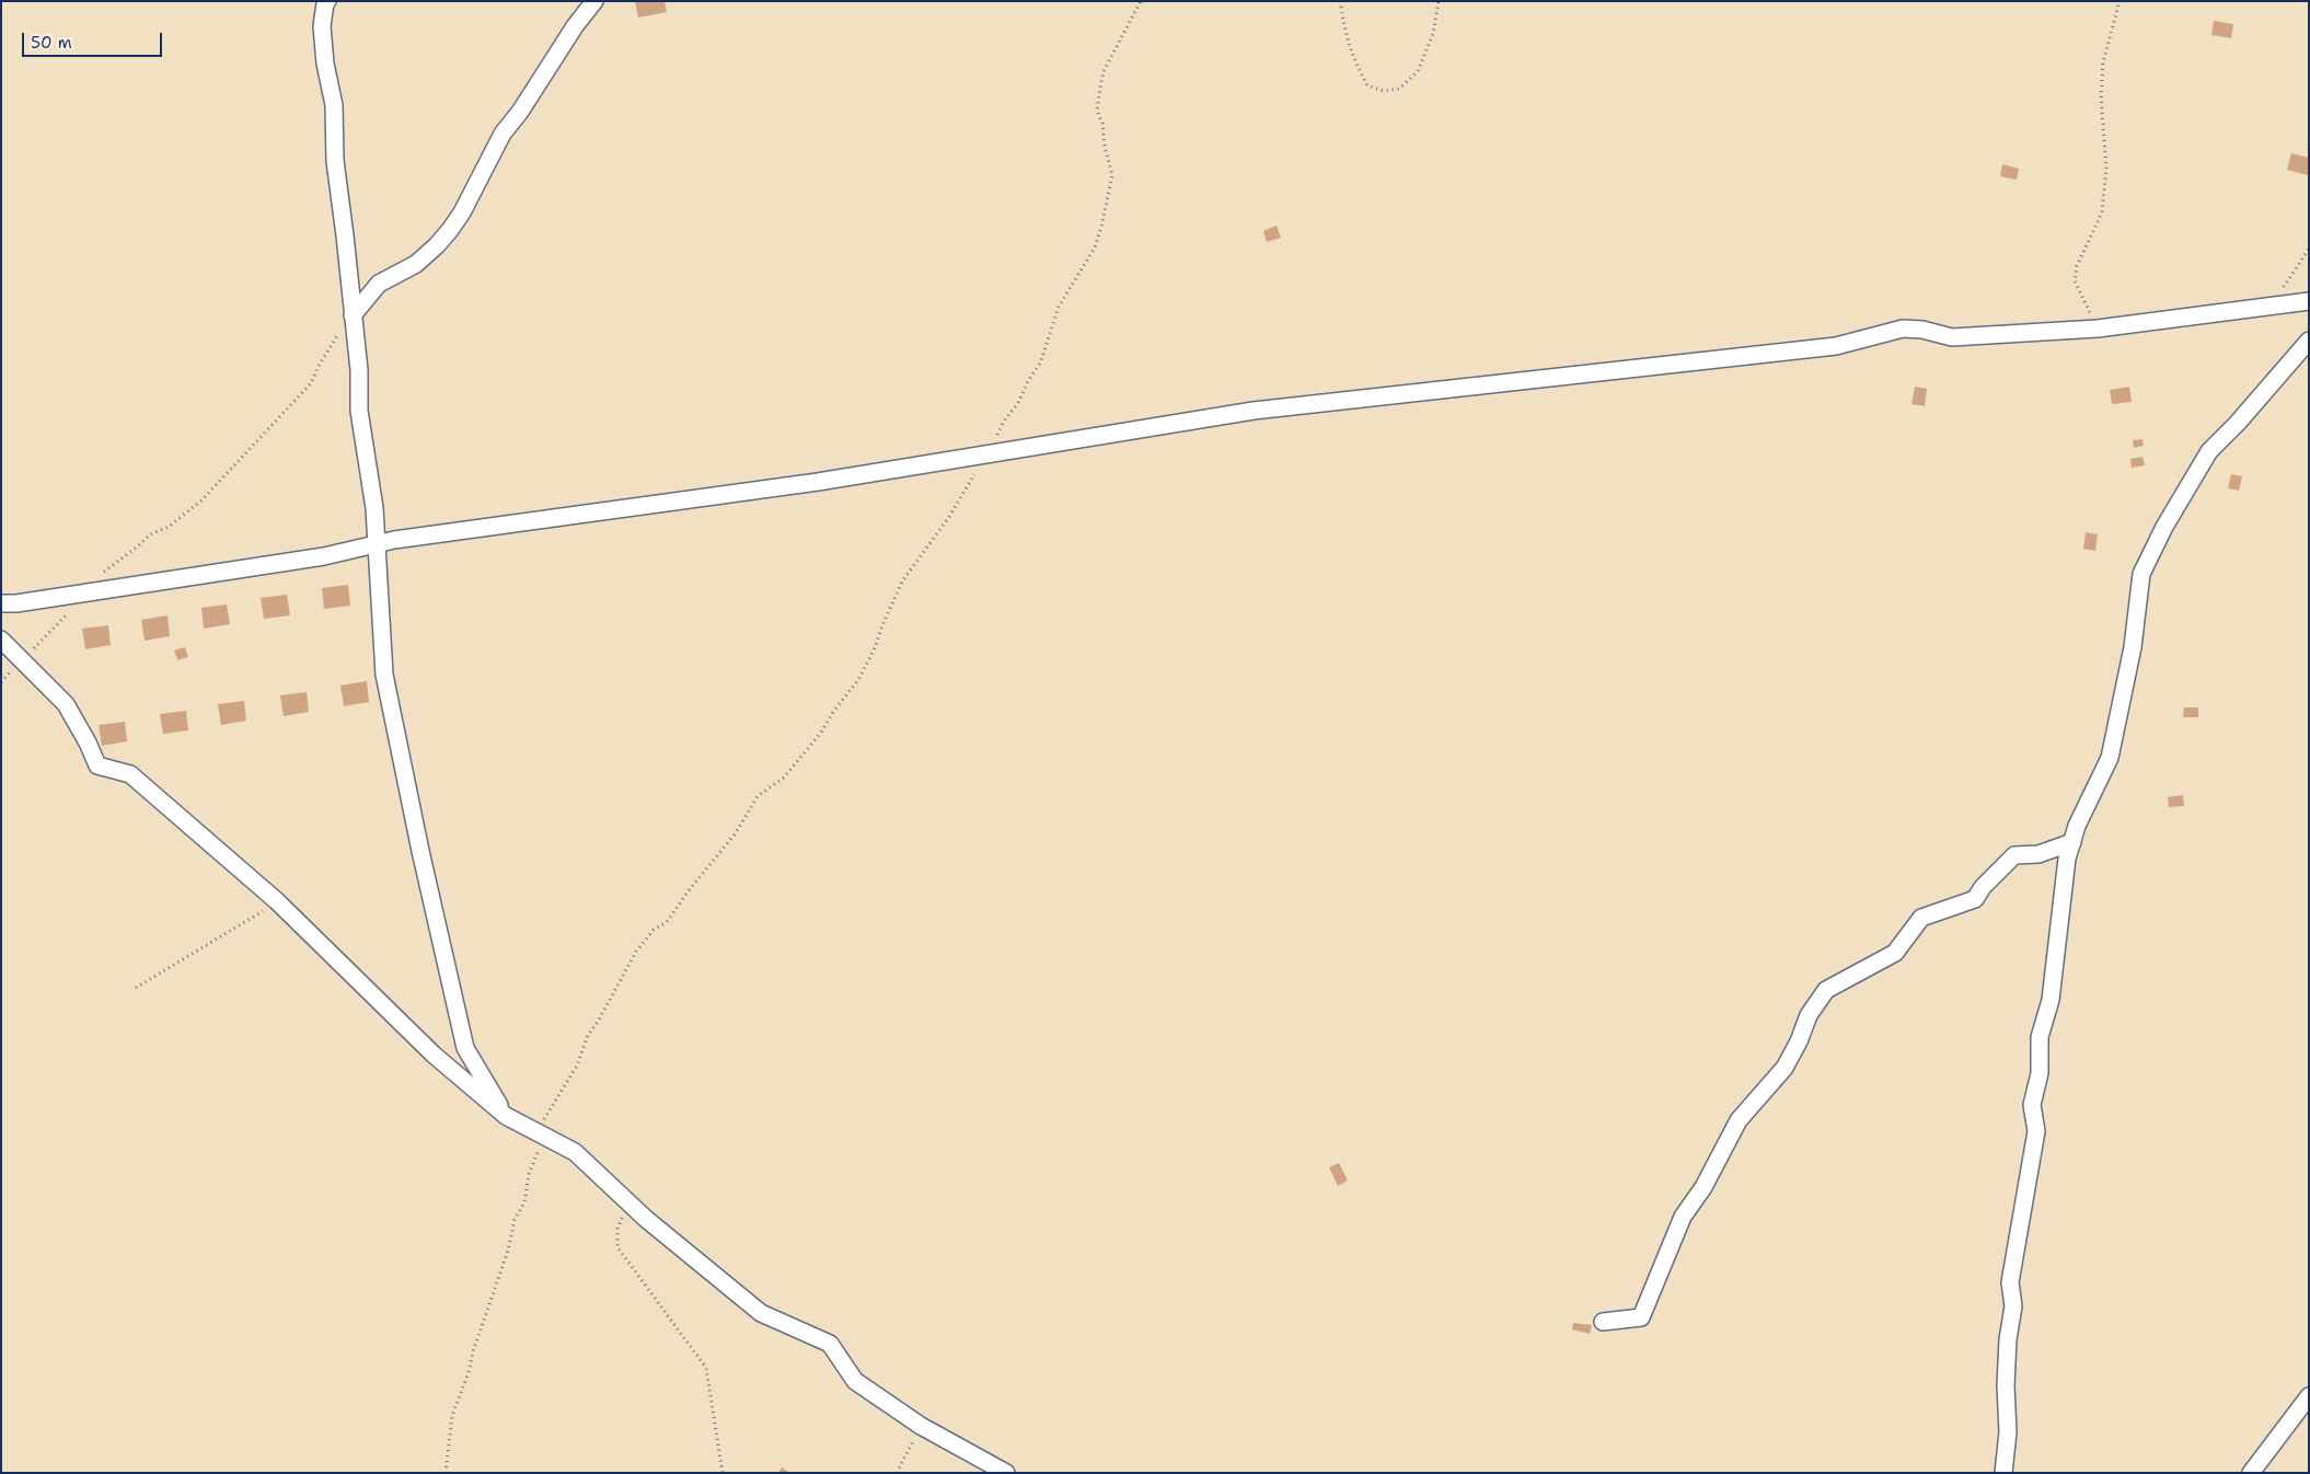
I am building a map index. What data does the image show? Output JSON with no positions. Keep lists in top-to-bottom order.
{
  "scale_bar": "50 m"
}
